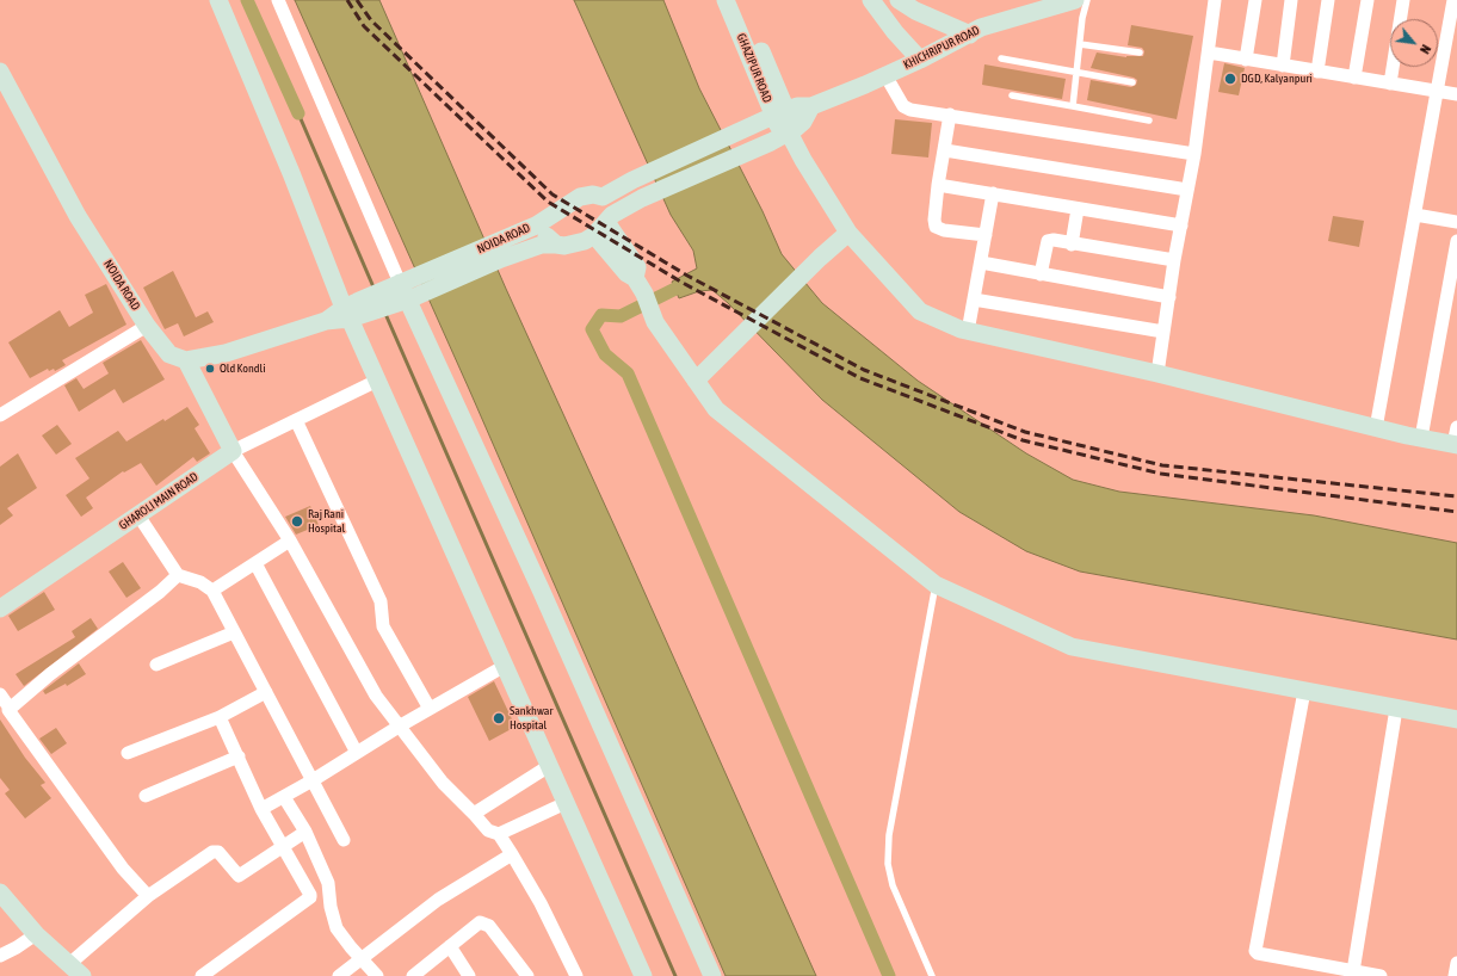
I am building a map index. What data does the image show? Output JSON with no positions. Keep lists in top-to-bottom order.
{
  "streets": {
    "street": [
      "KHICHRIPUR ROAD",
      "GHAZIPUR ROAD",
      "NOIDA ROAD",
      "GHAROLI MAIN ROAD"
    ]
  },
  "crossings": [
    ["KHICHRIPUR ROAD", "GHAZIPUR ROAD"],
    ["KHICHRIPUR ROAD", "NOIDA ROAD"],
    ["GHAZIPUR ROAD", "NOIDA ROAD"]
  ],
  "places": [
    "DGD, Kalyanpuri",
    "Old Kondli",
    "Raj Rani Hospital",
    "Sankhwar Hospital"
  ],
  "north": "bottom right"
}
